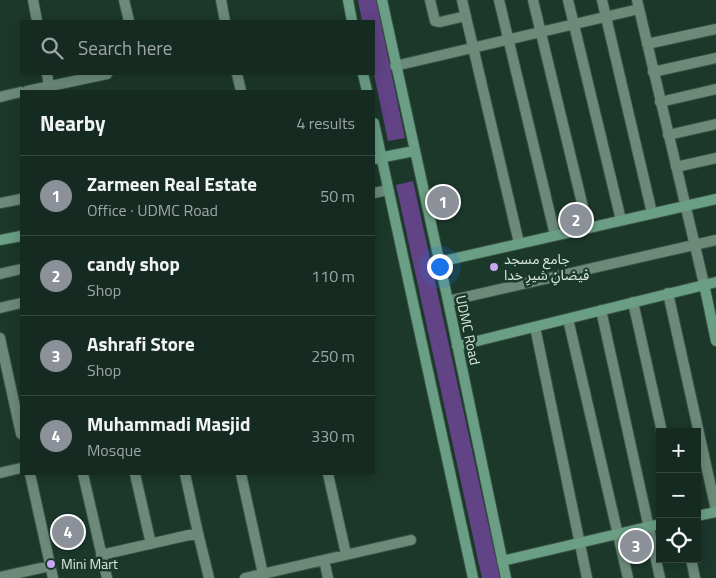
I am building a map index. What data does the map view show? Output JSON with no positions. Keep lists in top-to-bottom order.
{
  "streets": {
    "main road": ["UDMC Road"]
  },
  "places": ["جامع مسجد فیضانِ شیرِ خدا", "Mini Mart"],
  "page": {
    "search": "Search here",
    "heading": ["Nearby", "4 results"],
    "list": [
      {
        "mark": "1",
        "name": "Zarmeen Real Estate",
        "note": "Office · UDMC Road",
        "value": "50 m"
      },
      {
        "mark": "2",
        "name": "candy shop",
        "note": "Shop",
        "value": "110 m"
      },
      {
        "mark": "3",
        "name": "Ashrafi Store",
        "note": "Shop",
        "value": "250 m"
      },
      {
        "mark": "4",
        "name": "Muhammadi Masjid",
        "note": "Mosque",
        "value": "330 m"
      }
    ],
    "pins": [
      "1",
      "2",
      "4",
      "3"
    ],
    "map_buttons": ["+", "−"]
  }
}
